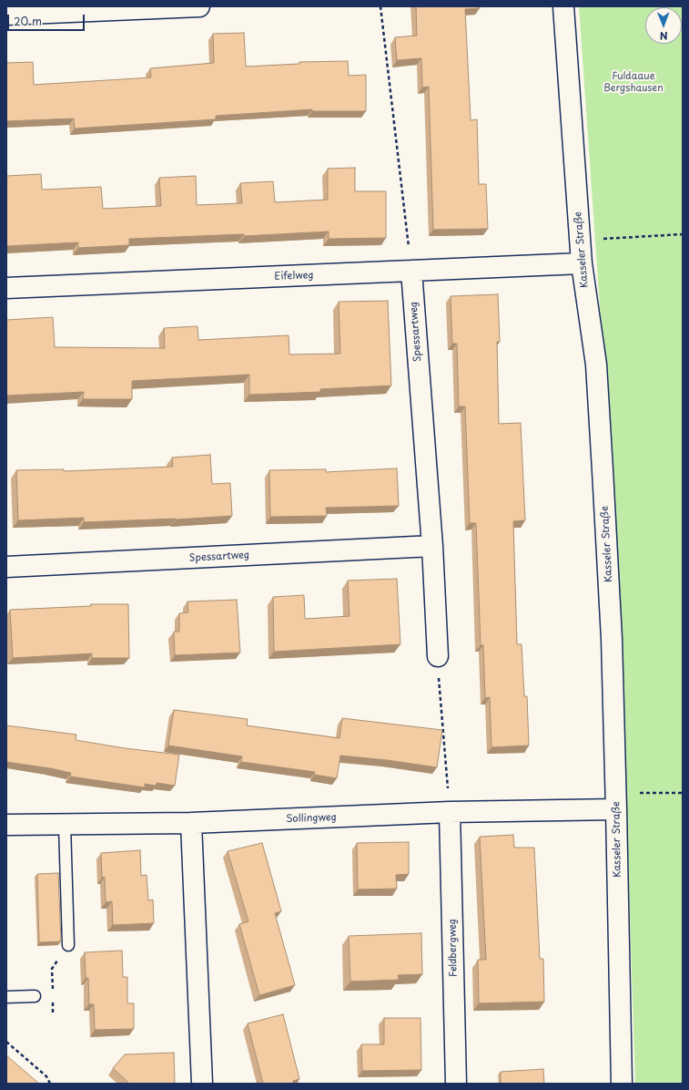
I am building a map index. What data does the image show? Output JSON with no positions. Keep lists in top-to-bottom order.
{
  "streets": {
    "street": [
      "Kasseler Straße",
      "Eifelweg",
      "Spessartweg",
      "Sollingweg",
      "Feldbergweg"
    ]
  },
  "crossings": [
    ["Kasseler Straße", "Eifelweg"],
    ["Kasseler Straße", "Sollingweg"],
    ["Eifelweg", "Spessartweg"],
    ["Sollingweg", "Feldbergweg"]
  ],
  "parks": ["Fuldaaue Bergshausen"],
  "scale_bar": "20 m",
  "north": "bottom"
}
